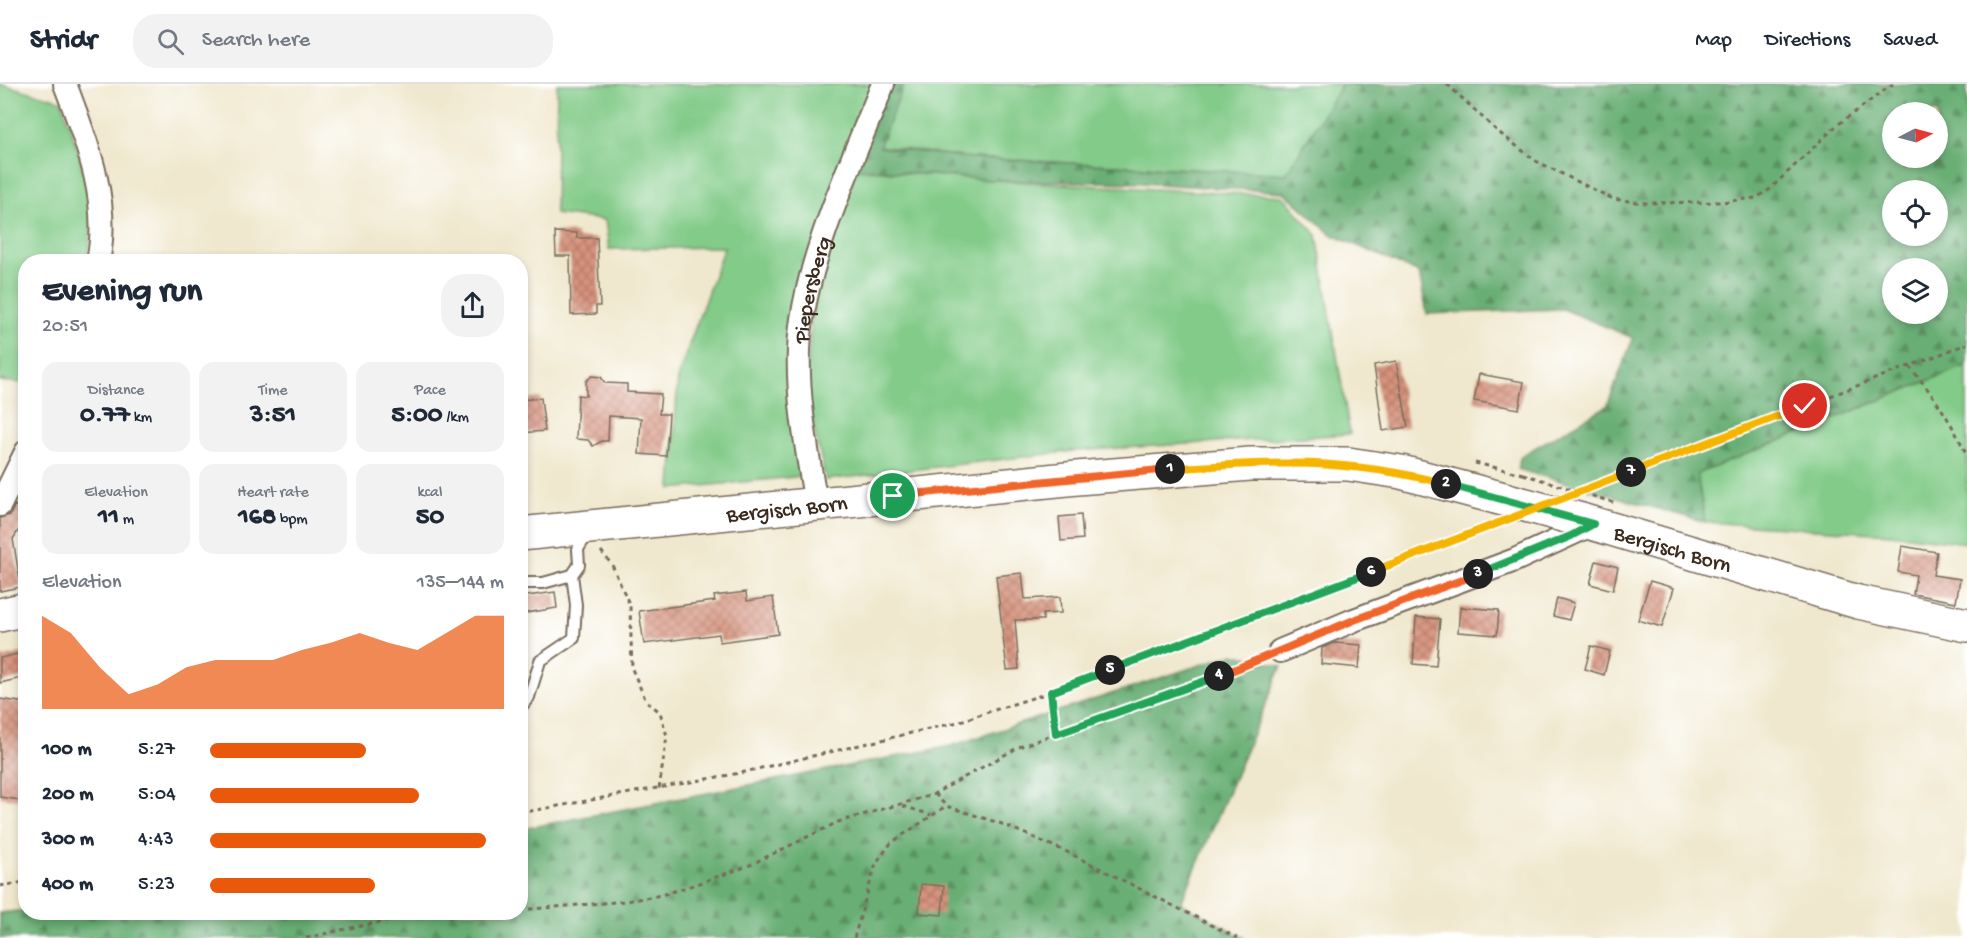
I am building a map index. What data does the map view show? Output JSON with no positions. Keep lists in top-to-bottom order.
{
  "streets": {
    "main road": ["Bergisch Born"],
    "street": ["Piepersberg"]
  },
  "crossings": [
    ["Piepersberg", "Bergisch Born"]
  ],
  "north": "right",
  "page": {
    "header": "Stridr",
    "search": "Search here",
    "nav": ["Map", "Directions", "Saved"],
    "heading": ["Evening run", "20:51"],
    "stats": [
      ["Distance", "0.77 km"],
      ["Time", "3:51"],
      ["Pace", "5:00 /km"],
      ["Elevation", "11 m"],
      ["Heart rate", "168 bpm"],
      ["kcal", "50"]
    ],
    "pins": [
      "1",
      "7",
      "2",
      "6",
      "3",
      "5",
      "4"
    ],
    "chart": ["Elevation", "135–144 m"],
    "list": [
      {
        "name": "100 m",
        "note": "5:27"
      },
      {
        "name": "200 m",
        "note": "5:04"
      },
      {
        "name": "300 m",
        "note": "4:43"
      },
      {
        "name": "400 m",
        "note": "5:23"
      }
    ]
  }
}
